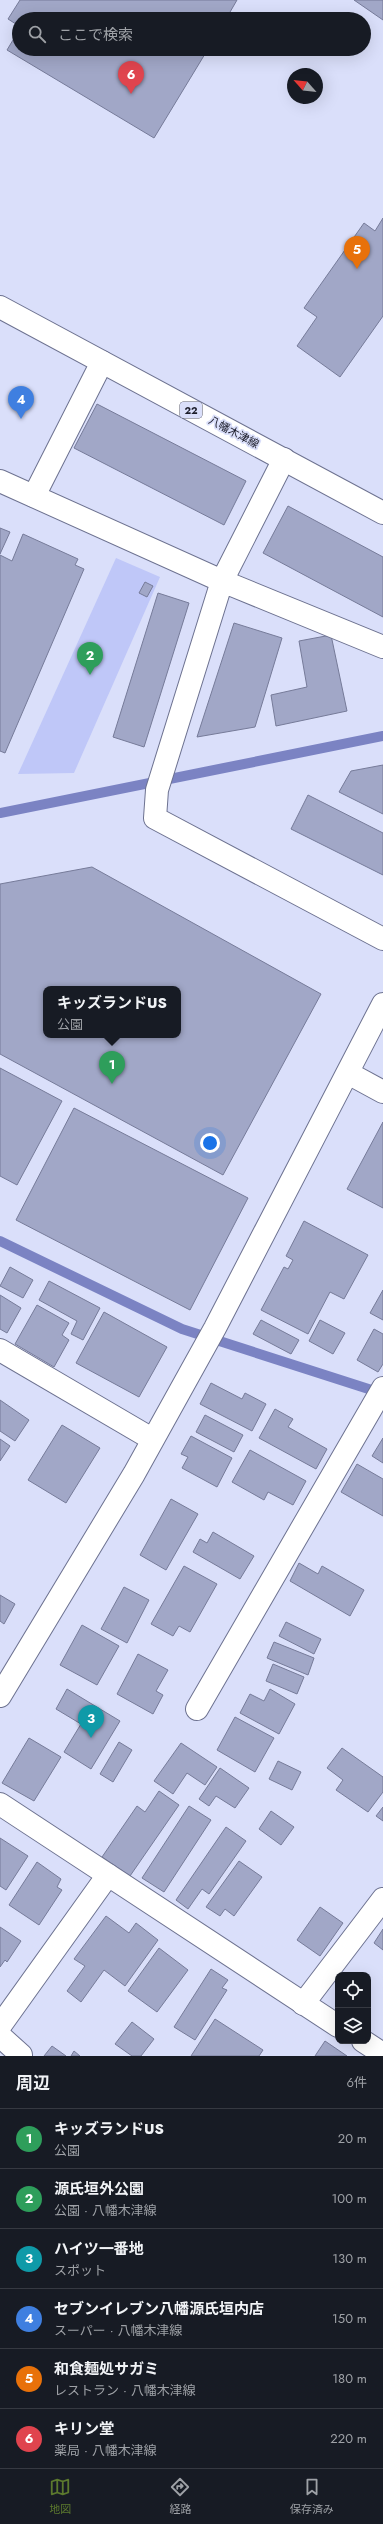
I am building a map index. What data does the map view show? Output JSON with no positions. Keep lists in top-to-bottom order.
{
  "streets": {
    "street": ["22", "八幡木津線"]
  },
  "north": "top left",
  "page": {
    "search": "ここで検索",
    "pins": [
      "6",
      "5",
      "4",
      "2",
      "1",
      "3"
    ],
    "popup": ["キッズランドUS", "公園"],
    "heading": ["周辺", "6件"],
    "list": [
      {
        "mark": "1",
        "name": "キッズランドUS",
        "note": "公園",
        "value": "20 m"
      },
      {
        "mark": "2",
        "name": "源氏垣外公園",
        "note": "公園 · 八幡木津線",
        "value": "100 m"
      },
      {
        "mark": "3",
        "name": "ハイツ一番地",
        "note": "スポット",
        "value": "130 m"
      },
      {
        "mark": "4",
        "name": "セブンイレブン八幡源氏垣内店",
        "note": "スーパー · 八幡木津線",
        "value": "150 m"
      },
      {
        "mark": "5",
        "name": "和食麺処サガミ",
        "note": "レストラン · 八幡木津線",
        "value": "180 m"
      },
      {
        "mark": "6",
        "name": "キリン堂",
        "note": "薬局 · 八幡木津線",
        "value": "220 m"
      }
    ],
    "nav": ["地図", "経路", "保存済み"]
  }
}
